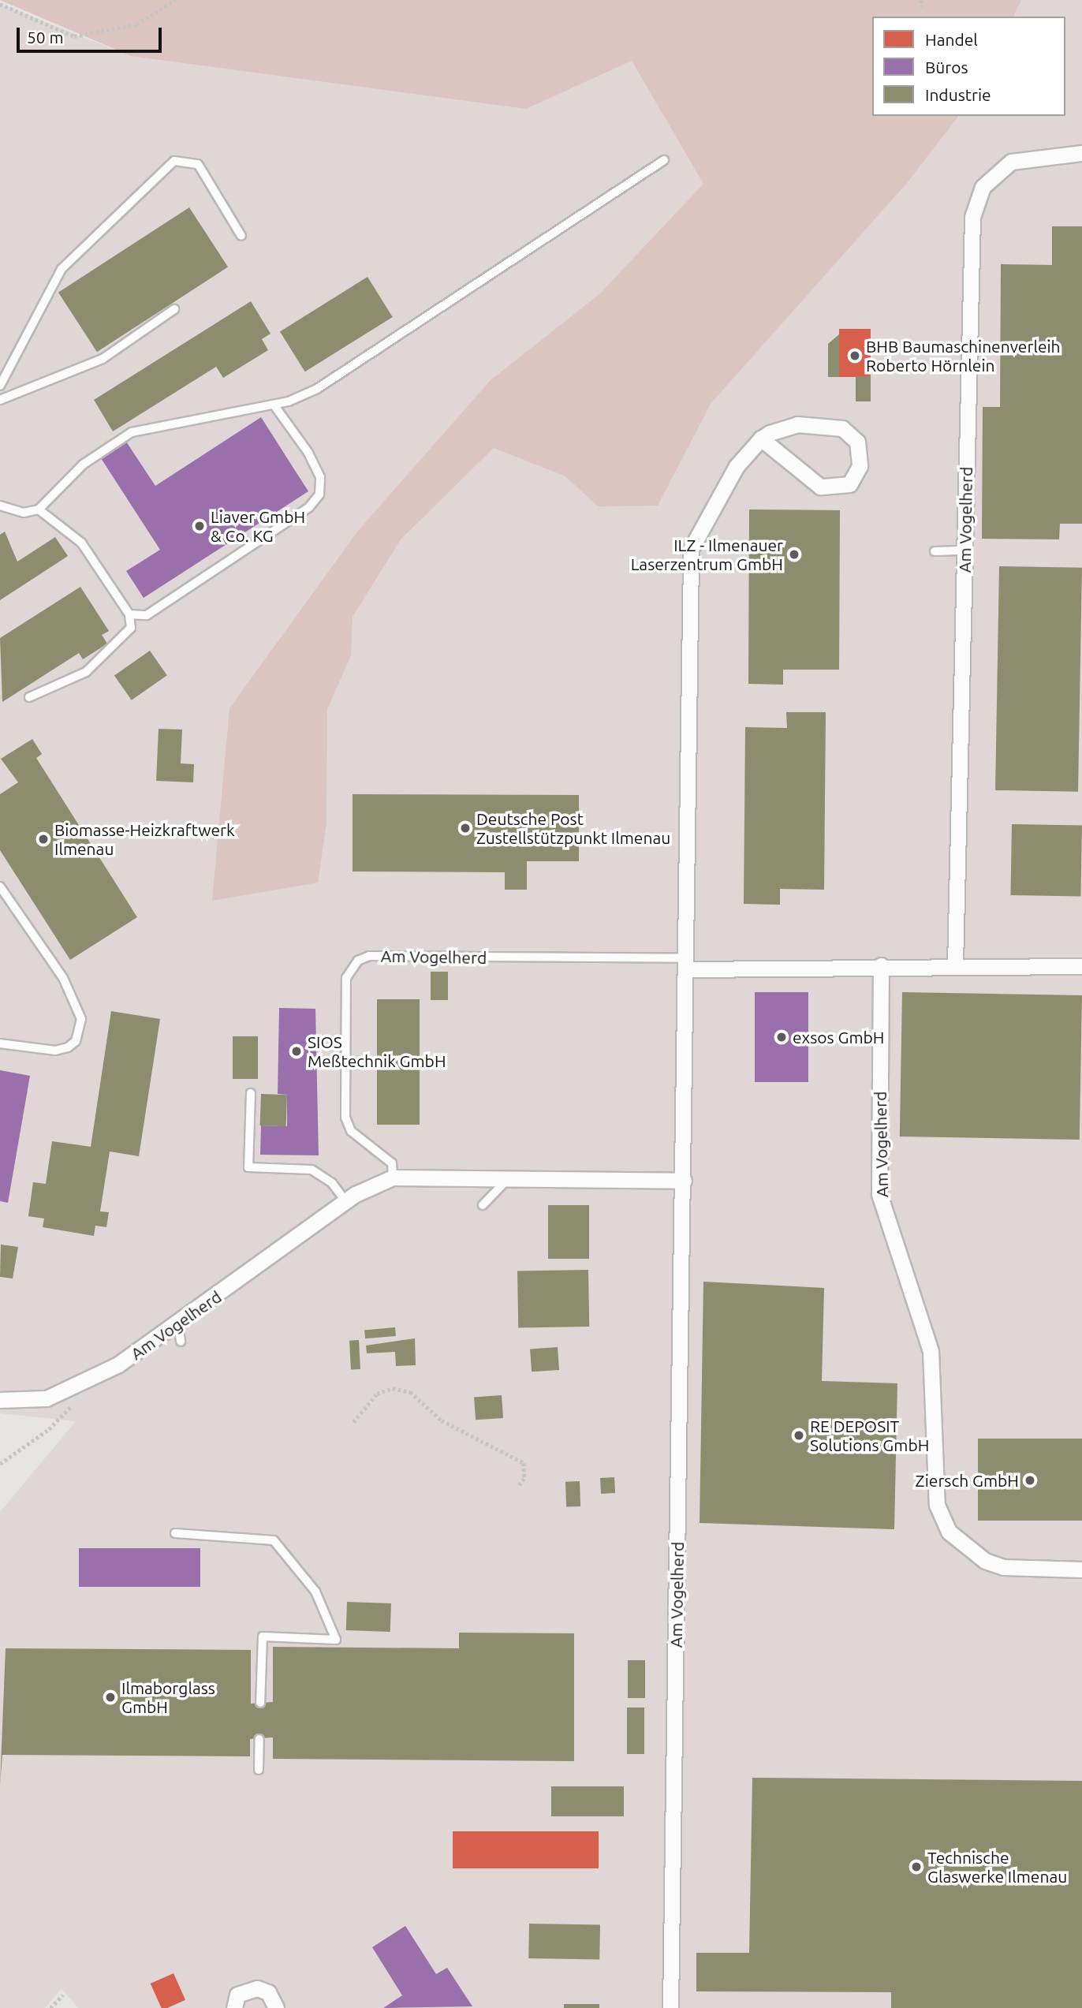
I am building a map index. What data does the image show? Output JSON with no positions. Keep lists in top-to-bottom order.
{
  "streets": {
    "street": ["Am Vogelherd"]
  },
  "places": [
    "BHB Baumaschinenverleih Roberto Hörnlein",
    "Liaver GmbH & Co. KG",
    "ILZ - Ilmenauer Laserzentrum GmbH",
    "Deutsche Post Zustellstützpunkt Ilmenau",
    "Biomasse-Heizkraftwerk Ilmenau",
    "exsos GmbH",
    "SIOS Meßtechnik GmbH",
    "RE DEPOSIT Solutions GmbH",
    "Ziersch GmbH",
    "Ilmaborglass GmbH",
    "Technische Glaswerke Ilmenau"
  ],
  "legend": ["Handel", "Büros", "Industrie"],
  "scale_bar": "50 m"
}
